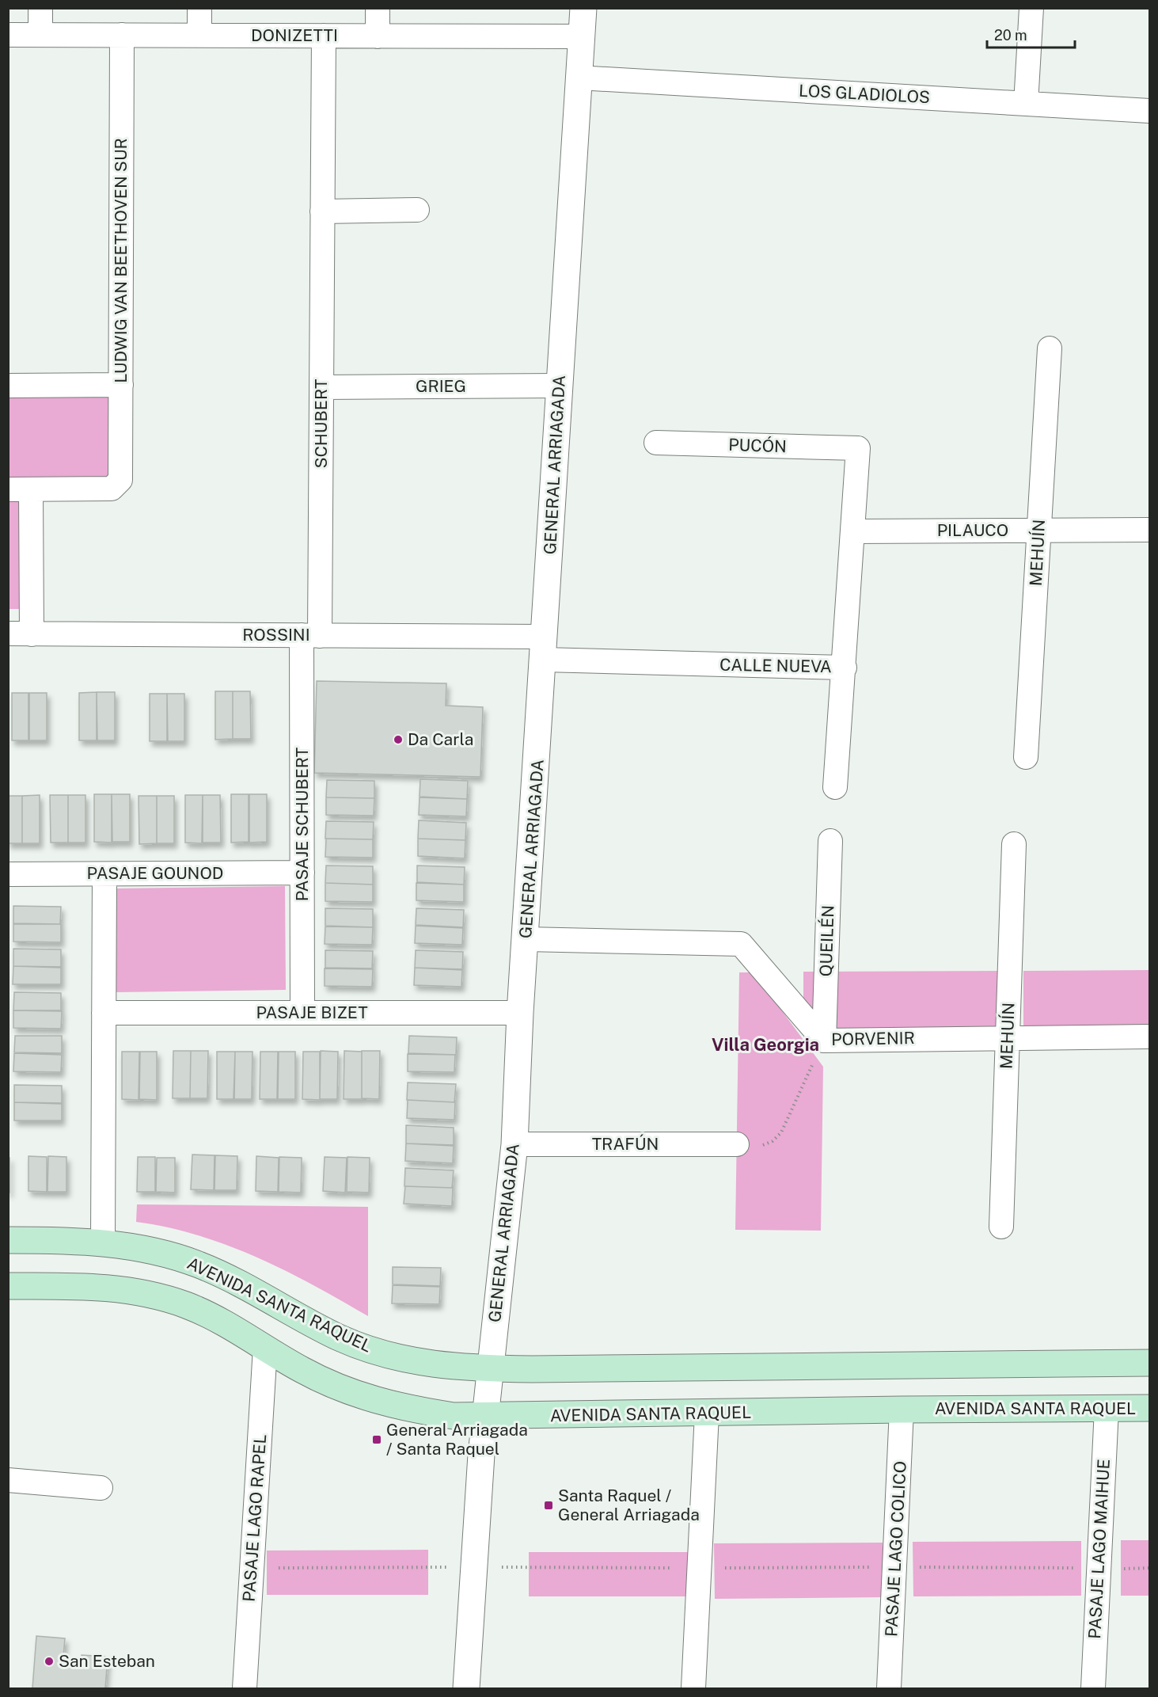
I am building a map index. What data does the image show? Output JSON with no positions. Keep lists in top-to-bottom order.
{
  "streets": {
    "main road": ["AVENIDA SANTA RAQUEL"],
    "street": [
      "DONIZETTI",
      "LOS GLADIOLOS",
      "LUDWIG VAN BEETHOVEN SUR",
      "GRIEG",
      "SCHUBERT",
      "PUCÓN",
      "GENERAL ARRIAGADA",
      "PILAUCO",
      "MEHUÍN",
      "ROSSINI",
      "CALLE NUEVA",
      "PASAJE SCHUBERT",
      "PASAJE GOUNOD",
      "QUEILÉN",
      "PASAJE BIZET",
      "PORVENIR",
      "TRAFÚN",
      "PASAJE LAGO RAPEL",
      "PASAJE LAGO COLICO",
      "PASAJE LAGO MAIHUE"
    ]
  },
  "crossings": [
    ["DONIZETTI", "LUDWIG VAN BEETHOVEN SUR"],
    ["DONIZETTI", "SCHUBERT"],
    ["DONIZETTI", "GENERAL ARRIAGADA"],
    ["LOS GLADIOLOS", "GENERAL ARRIAGADA"],
    ["GRIEG", "SCHUBERT"],
    ["GRIEG", "GENERAL ARRIAGADA"],
    ["SCHUBERT", "ROSSINI"],
    ["SCHUBERT", "PASAJE SCHUBERT"],
    ["PUCÓN", "CALLE NUEVA"],
    ["GENERAL ARRIAGADA", "ROSSINI"],
    ["GENERAL ARRIAGADA", "CALLE NUEVA"],
    ["GENERAL ARRIAGADA", "PASAJE BIZET"],
    ["GENERAL ARRIAGADA", "PORVENIR"],
    ["GENERAL ARRIAGADA", "TRAFÚN"],
    ["GENERAL ARRIAGADA", "AVENIDA SANTA RAQUEL"],
    ["PILAUCO", "MEHUÍN"],
    ["PILAUCO", "CALLE NUEVA"],
    ["MEHUÍN", "PORVENIR"],
    ["ROSSINI", "CALLE NUEVA"],
    ["ROSSINI", "PASAJE SCHUBERT"],
    ["PASAJE SCHUBERT", "PASAJE GOUNOD"],
    ["PASAJE SCHUBERT", "PASAJE BIZET"],
    ["QUEILÉN", "PORVENIR"],
    ["AVENIDA SANTA RAQUEL", "PASAJE LAGO RAPEL"],
    ["AVENIDA SANTA RAQUEL", "PASAJE LAGO COLICO"],
    ["AVENIDA SANTA RAQUEL", "PASAJE LAGO MAIHUE"]
  ],
  "districts": ["Villa Georgia"],
  "places": {
    "other": ["Da Carla", "San Esteban"],
    "transit": ["General Arriagada / Santa Raquel", "Santa Raquel / General Arriagada"]
  },
  "scale_bar": "20 m"
}
